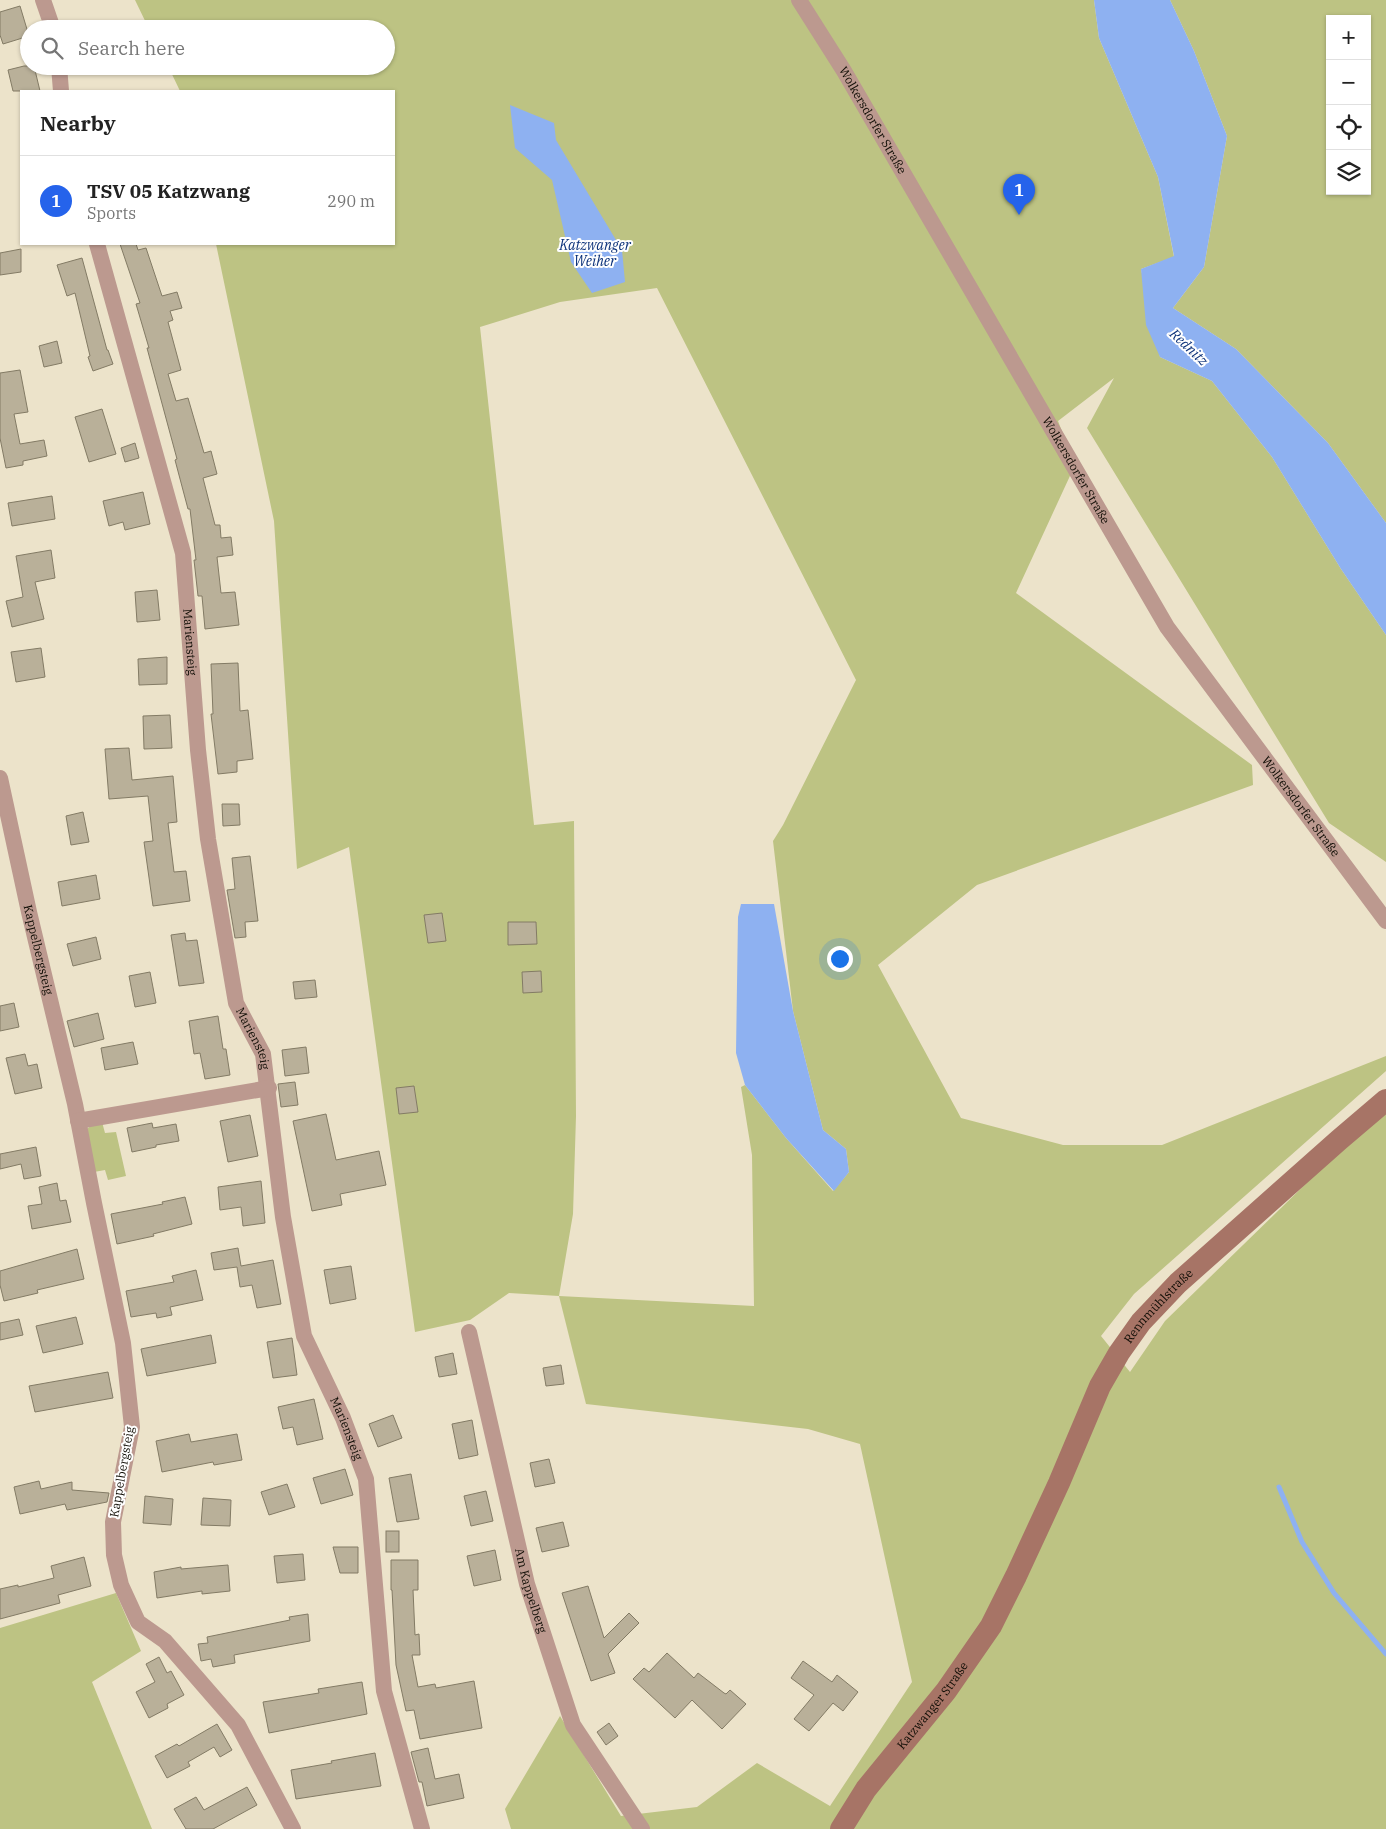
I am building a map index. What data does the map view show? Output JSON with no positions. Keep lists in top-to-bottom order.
{
  "streets": {
    "main road": ["Rennmühlstraße", "Katzwanger Straße"],
    "street": [
      "Wolkersdorfer Straße",
      "Mariensteig",
      "Kappelbergsteig",
      "Am Kappelberg"
    ]
  },
  "crossings": [
    ["Rennmühlstraße", "Katzwanger Straße"]
  ],
  "water": ["Katzwanger Weiher", "Rednitz"],
  "page": {
    "map_buttons": ["+", "−"],
    "search": "Search here",
    "heading": "Nearby",
    "list": [
      {
        "mark": "1",
        "name": "TSV 05 Katzwang",
        "note": "Sports",
        "value": "290 m"
      }
    ],
    "pins": "1"
  }
}
